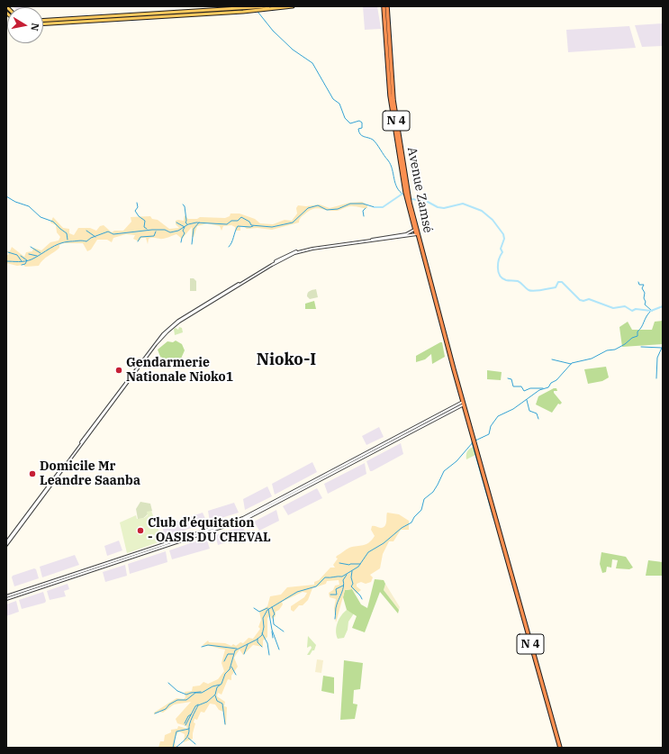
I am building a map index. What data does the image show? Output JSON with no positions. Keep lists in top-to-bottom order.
{
  "streets": {
    "highway": ["N 4", "Avenue Zamsé"]
  },
  "crossings": [
    ["N 4", "Avenue Zamsé"]
  ],
  "districts": ["Nioko-I"],
  "places": ["Gendarmerie Nationale Nioko1", "Domicile Mr Leandre Saanba", "Club d'équitation - OASIS DU CHEVAL"],
  "north": "right"
}
